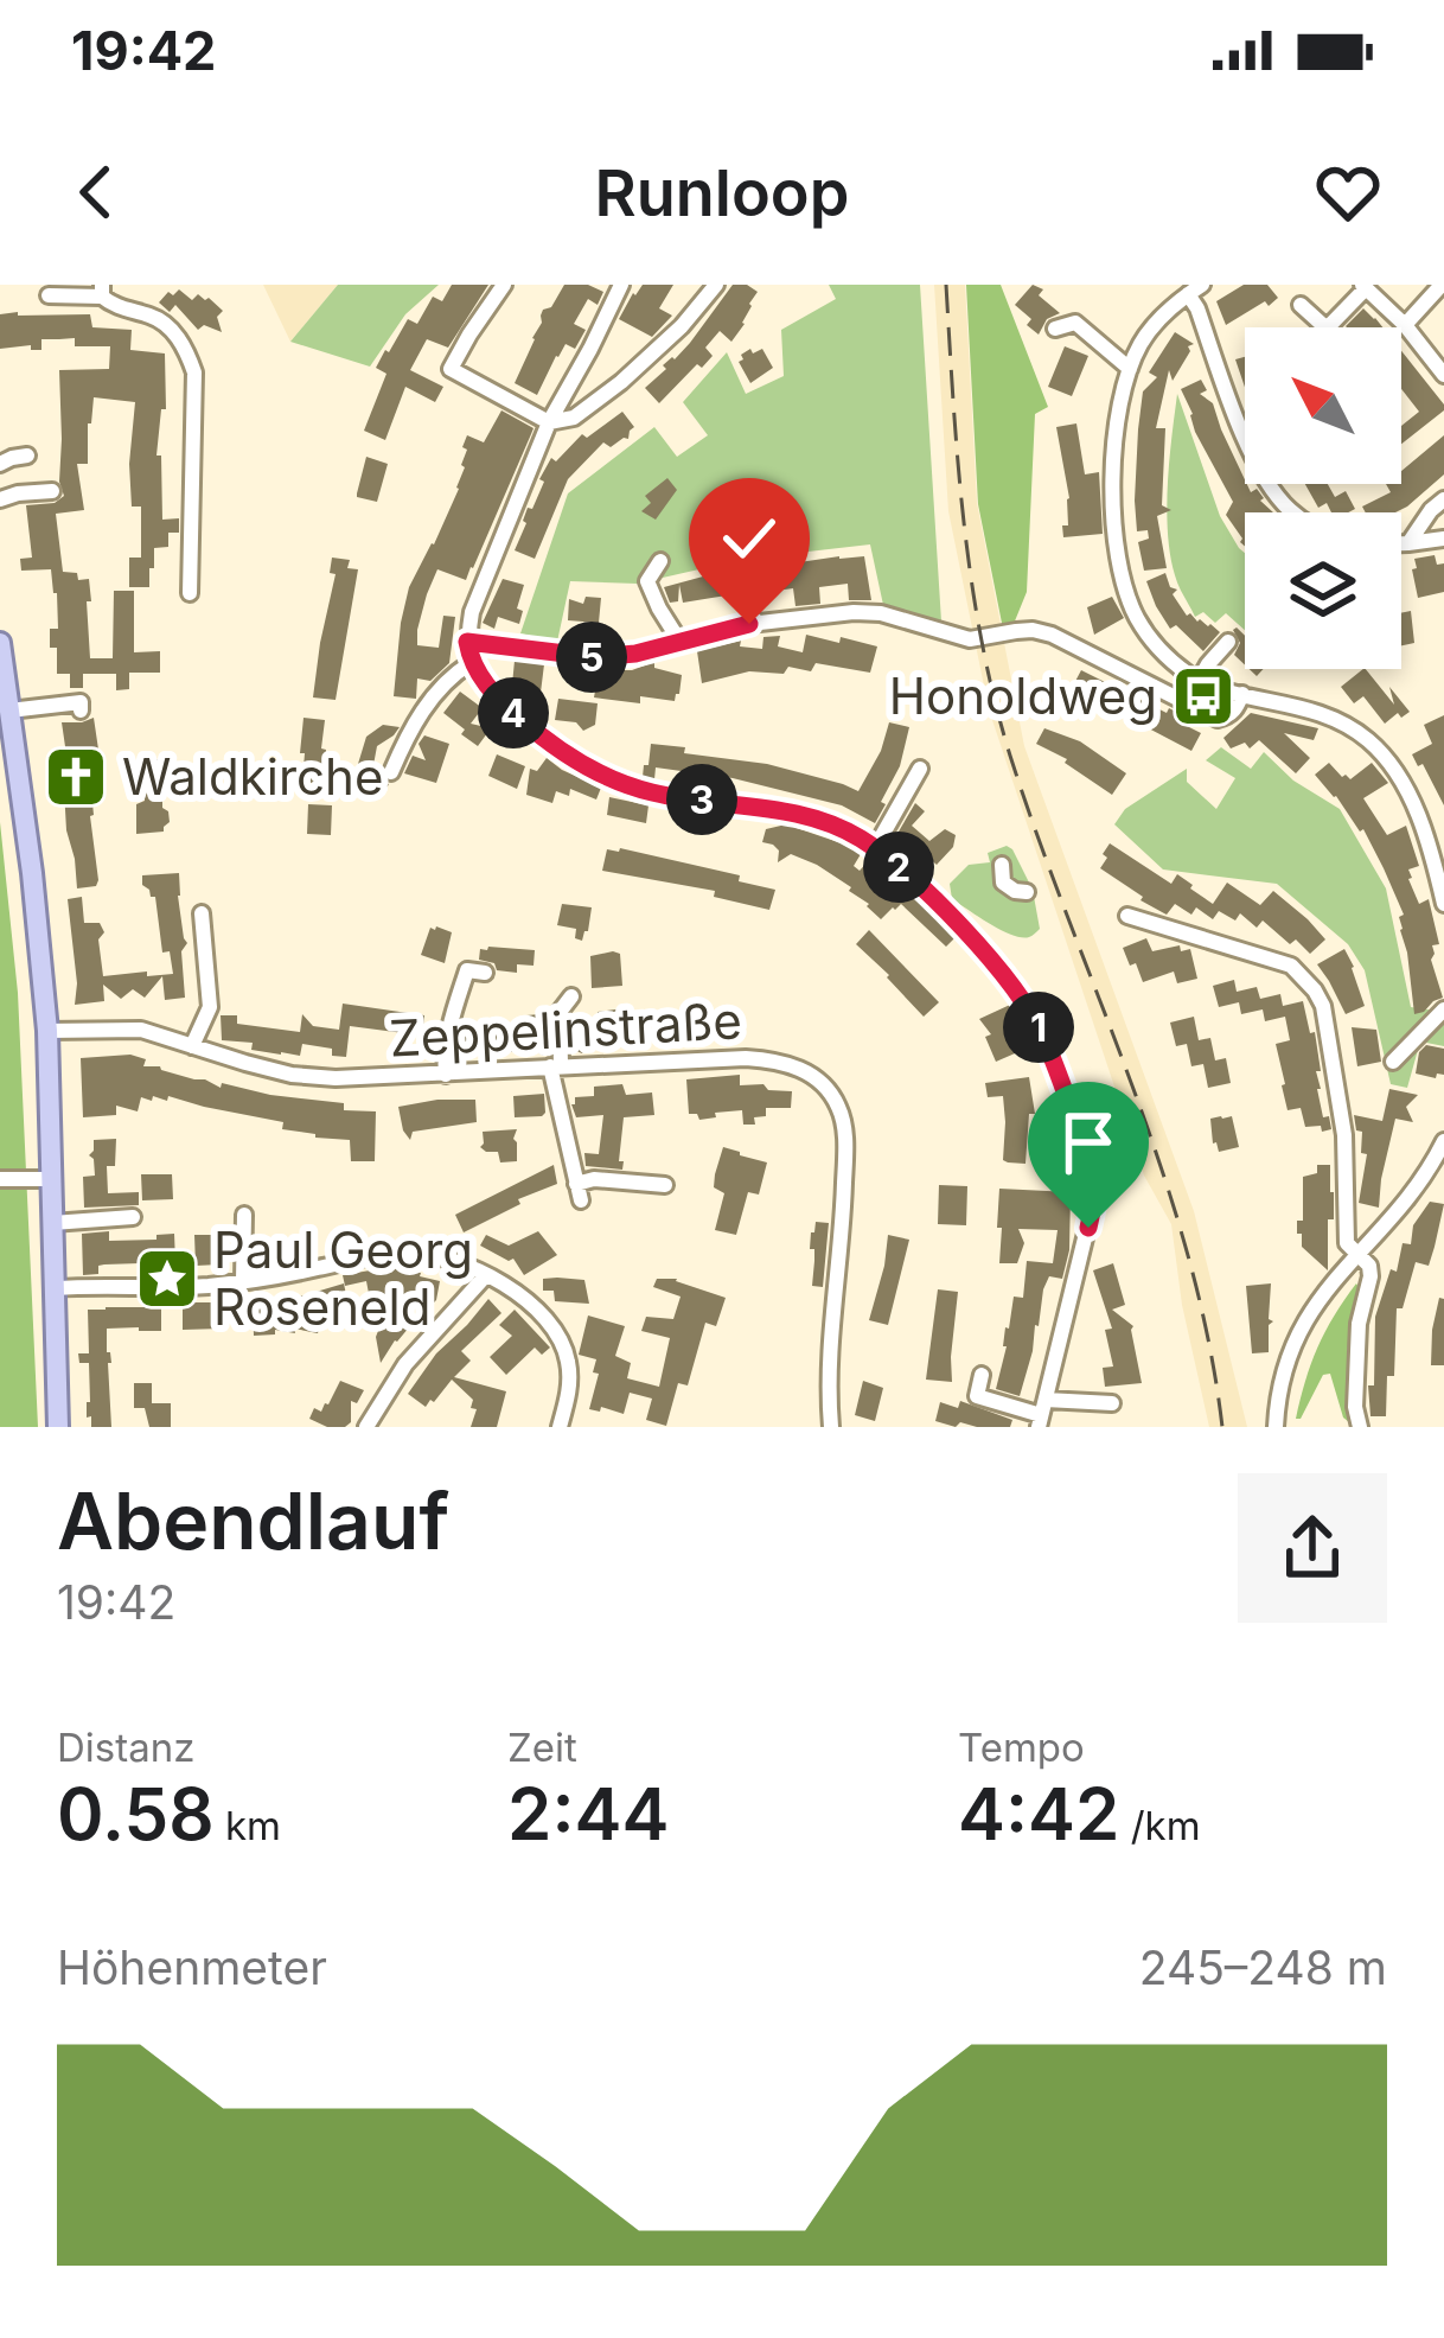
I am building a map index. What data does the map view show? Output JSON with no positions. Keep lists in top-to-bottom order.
{
  "streets": {
    "street": ["Zeppelinstraße"]
  },
  "places": {
    "bus stop": ["Honoldweg"],
    "church": ["Waldkirche"],
    "place": ["Paul Georg Roseneld"]
  },
  "north": "top left",
  "page": {
    "status": "19:42",
    "header": "Runloop",
    "pins": [
      "5",
      "4",
      "3",
      "2",
      "1"
    ],
    "heading": ["Abendlauf", "19:42"],
    "stats": [
      ["Distanz", "0.58 km"],
      ["Zeit", "2:44"],
      ["Tempo", "4:42 /km"]
    ],
    "chart": ["Höhenmeter", "245–248 m"]
  }
}
